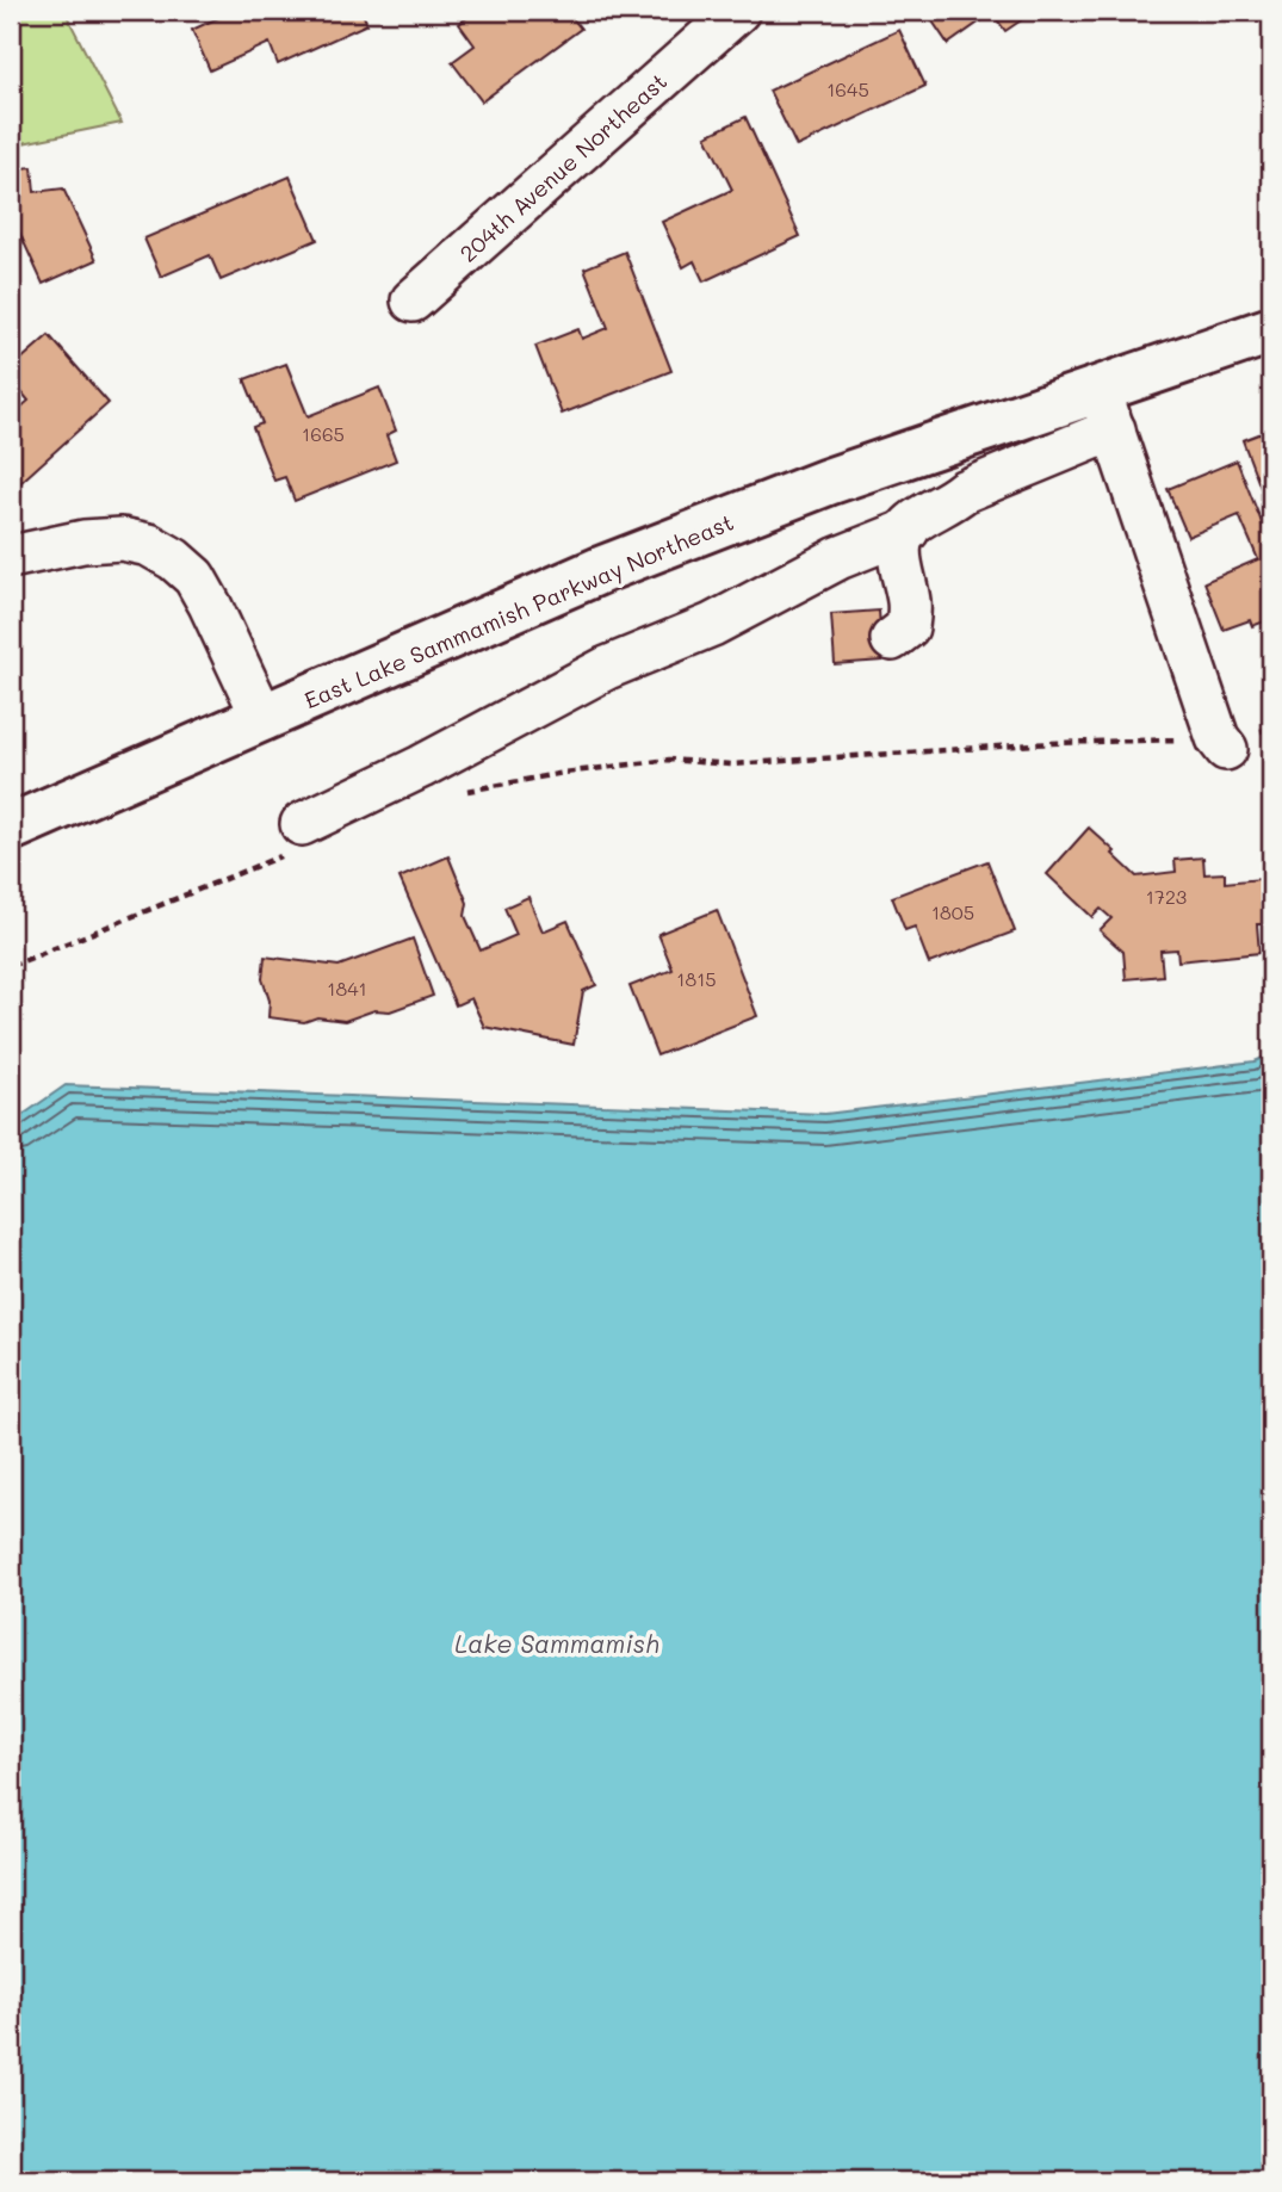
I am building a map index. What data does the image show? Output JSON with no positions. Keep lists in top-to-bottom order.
{
  "streets": {
    "main road": ["East Lake Sammamish Parkway Northeast"],
    "street": ["204th Avenue Northeast"]
  },
  "water": ["Lake Sammamish"],
  "house_numbers": [
    "1645",
    "1665",
    "1723",
    "1805",
    "1815",
    "1841"
  ]
}
